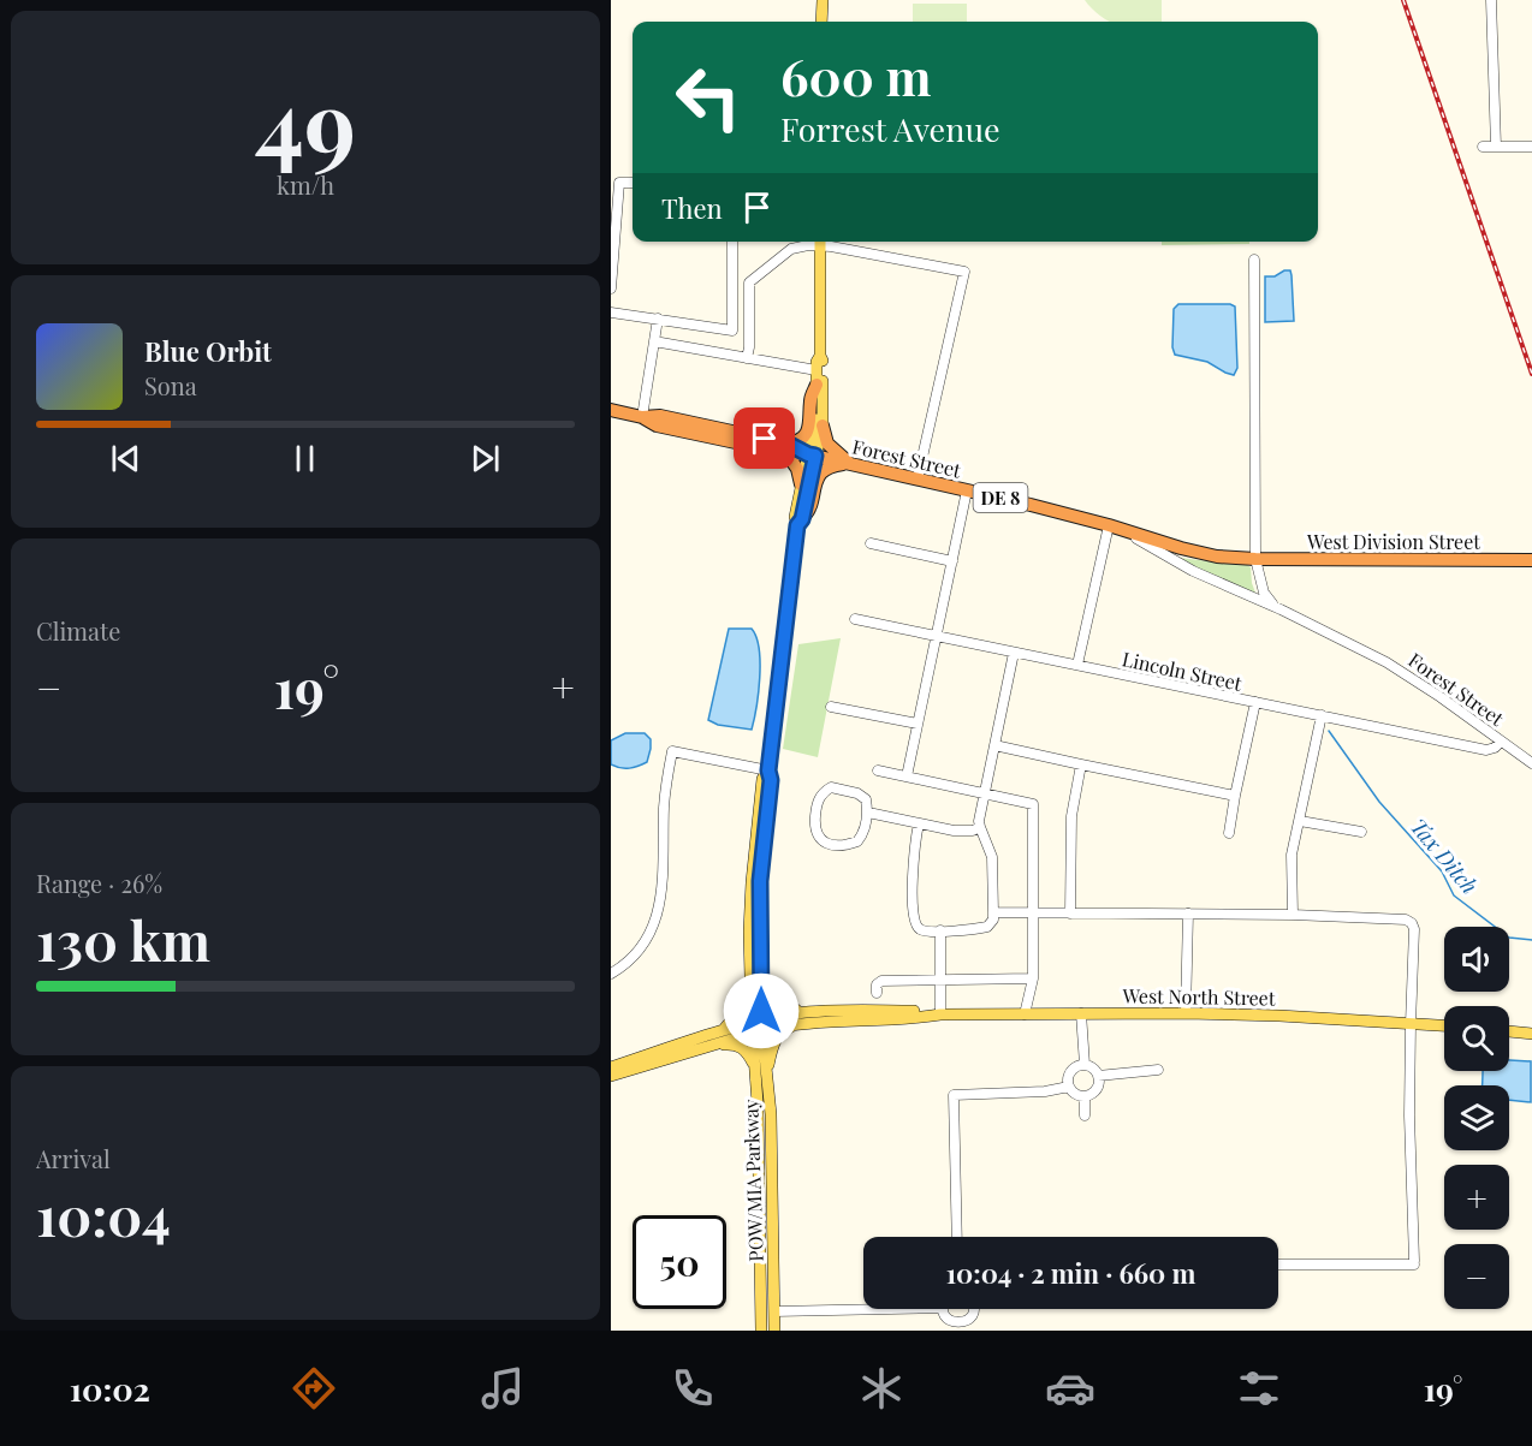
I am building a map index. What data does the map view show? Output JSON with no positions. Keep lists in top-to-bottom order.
{
  "streets": {
    "highway": ["Forest Street", "DE 8", "West Division Street"],
    "main road": ["West North Street", "POW/MIA Parkway"],
    "street": ["Lincoln Street"]
  },
  "crossings": [
    ["Forest Street", "DE 8"],
    ["Forest Street", "West Division Street"],
    ["Forest Street", "Lincoln Street"],
    ["West North Street", "POW/MIA Parkway"]
  ],
  "water": ["Tax Ditch"],
  "page": {
    "tile": [
      ["49", "km/h"],
      "Climate",
      ["Range · 26%", "130 km"],
      ["Arrival", "10:04"]
    ],
    "turn": ["600 m", "Forrest Avenue"],
    "then": "Then",
    "song": ["Blue Orbit", "Sona"],
    "heat": ["−", "19°", "+"],
    "map_buttons": ["+", "−"],
    "limit": "50",
    "trip": "10:04 · 2 min · 660 m",
    "tabs": ["10:02", "19°"]
  }
}
